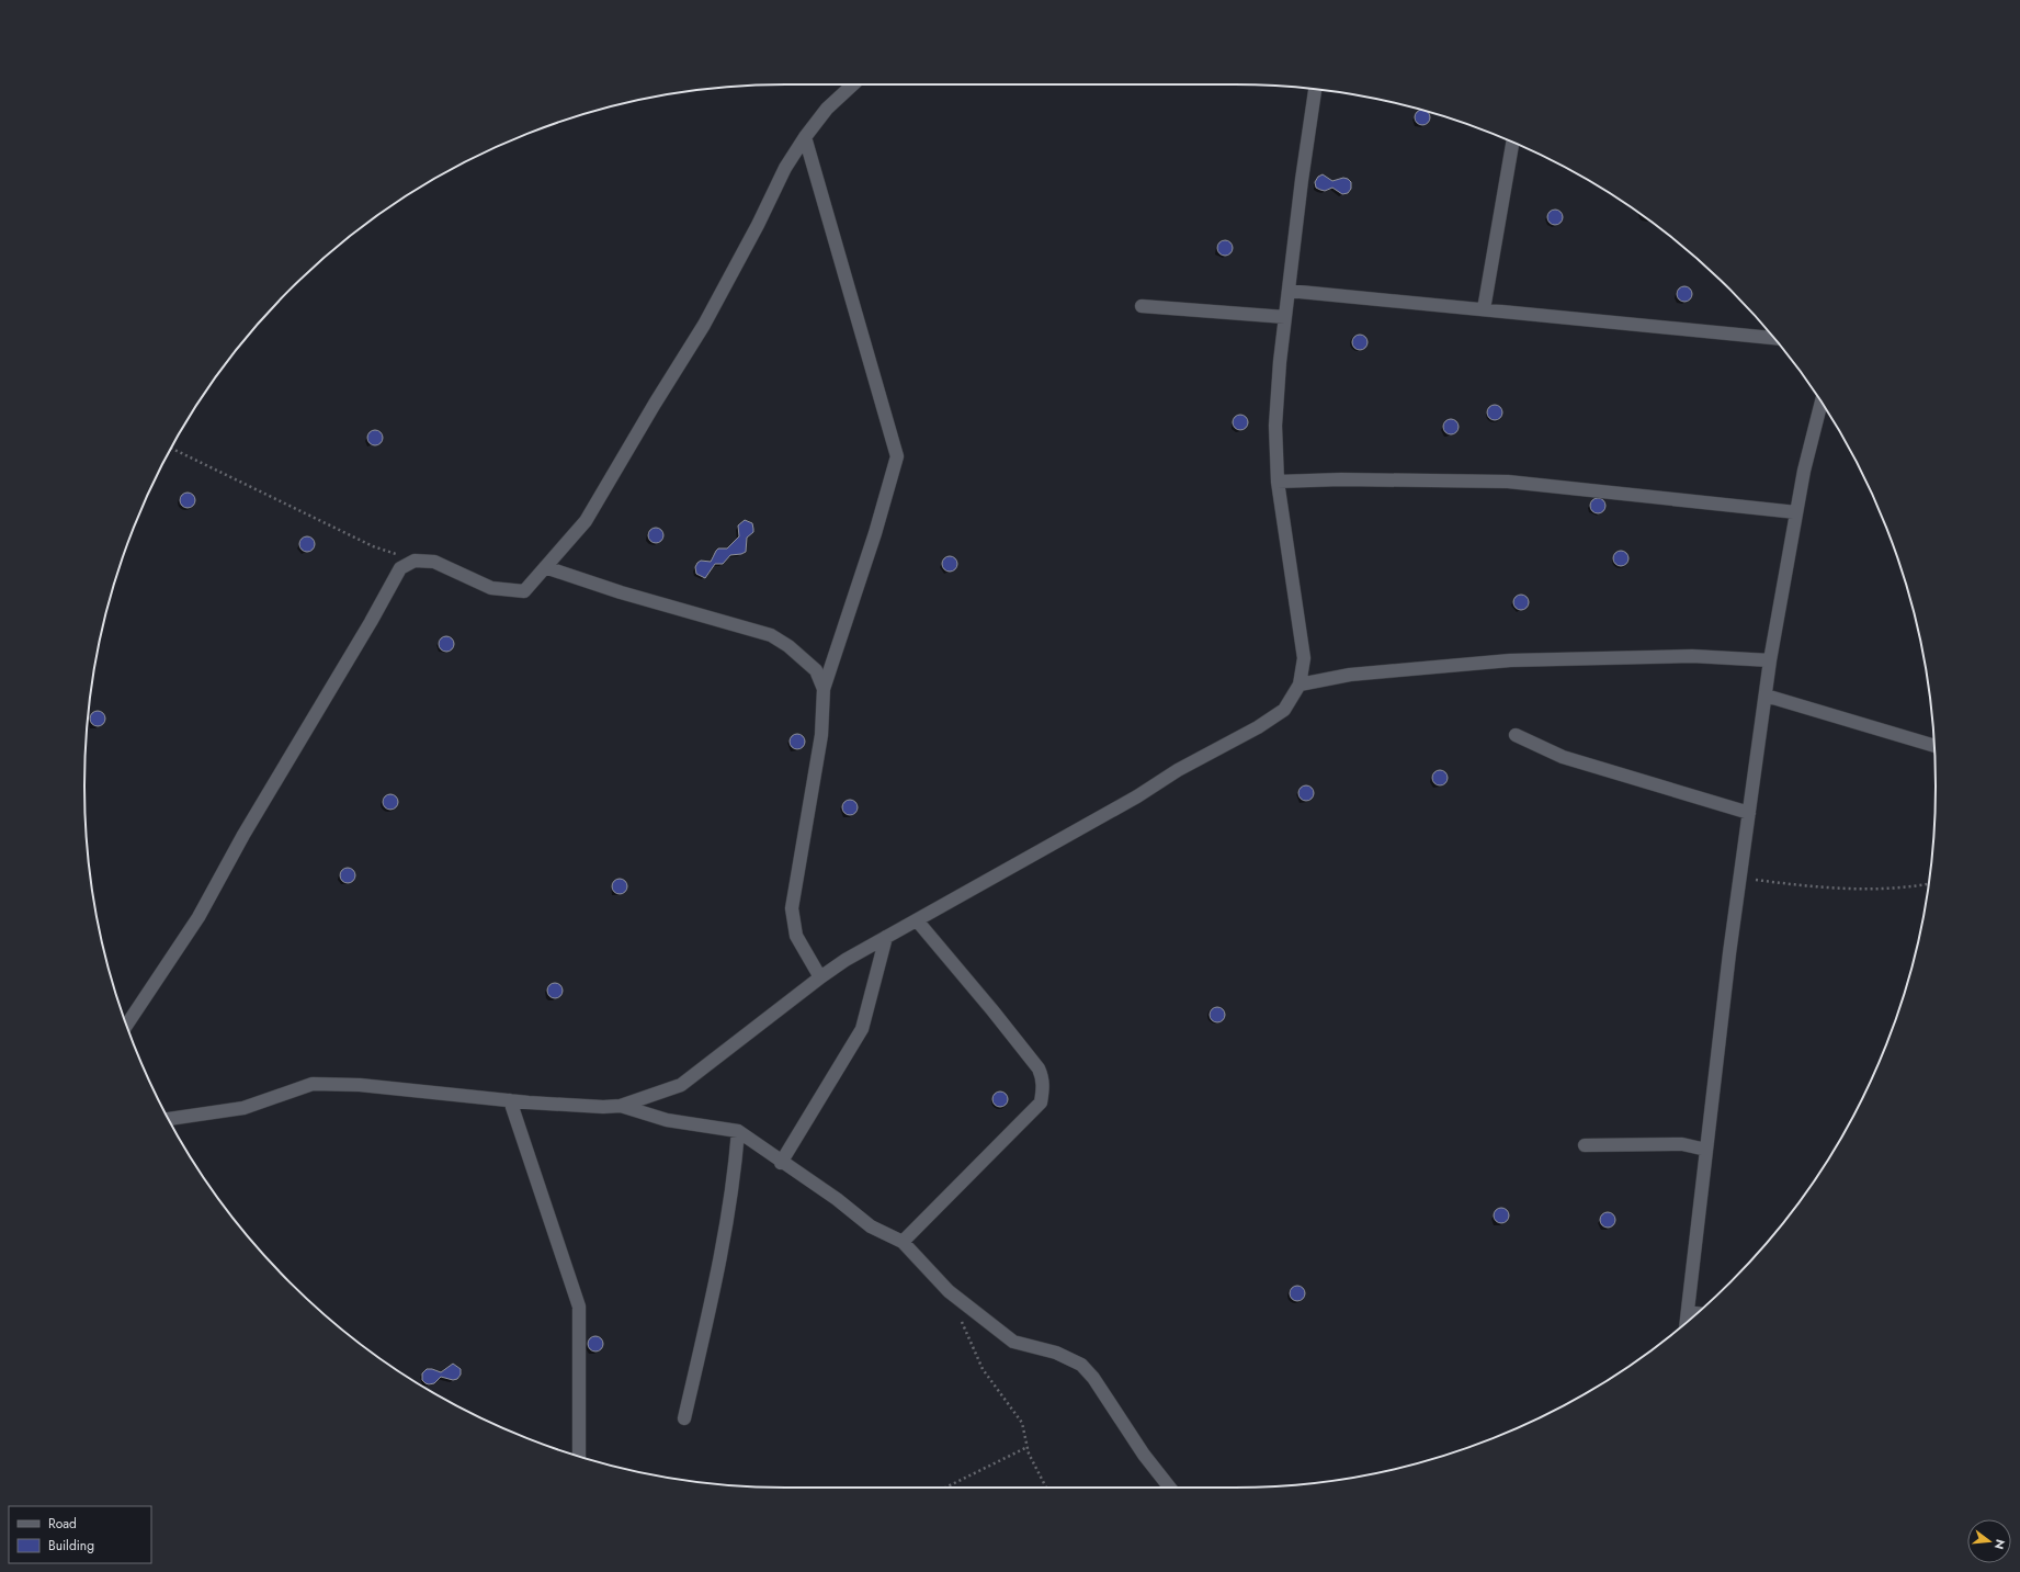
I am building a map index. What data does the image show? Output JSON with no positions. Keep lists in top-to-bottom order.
{
  "legend": ["Road", "Building"],
  "north": "right"
}
